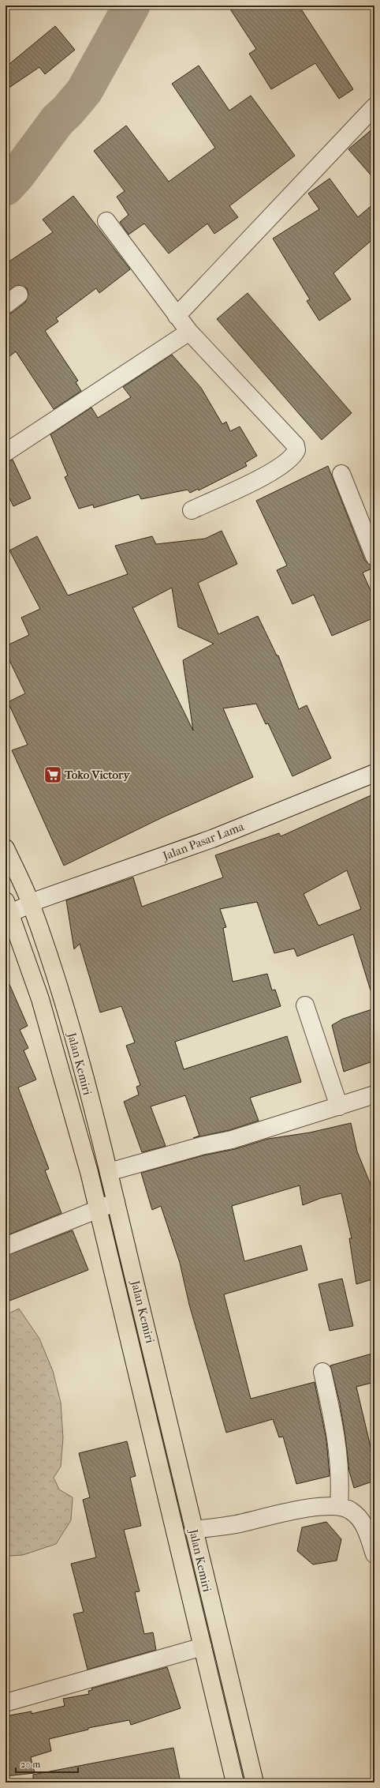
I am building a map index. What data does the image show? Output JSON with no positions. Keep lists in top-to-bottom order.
{
  "streets": {
    "highway": ["Jalan Kemiri"],
    "street": ["Jalan Pasar Lama"]
  },
  "crossings": [
    ["Jalan Pasar Lama", "Jalan Kemiri"]
  ],
  "places": {
    "supermarket": ["Toko Victory"]
  },
  "scale_bar": "20 m"
}
